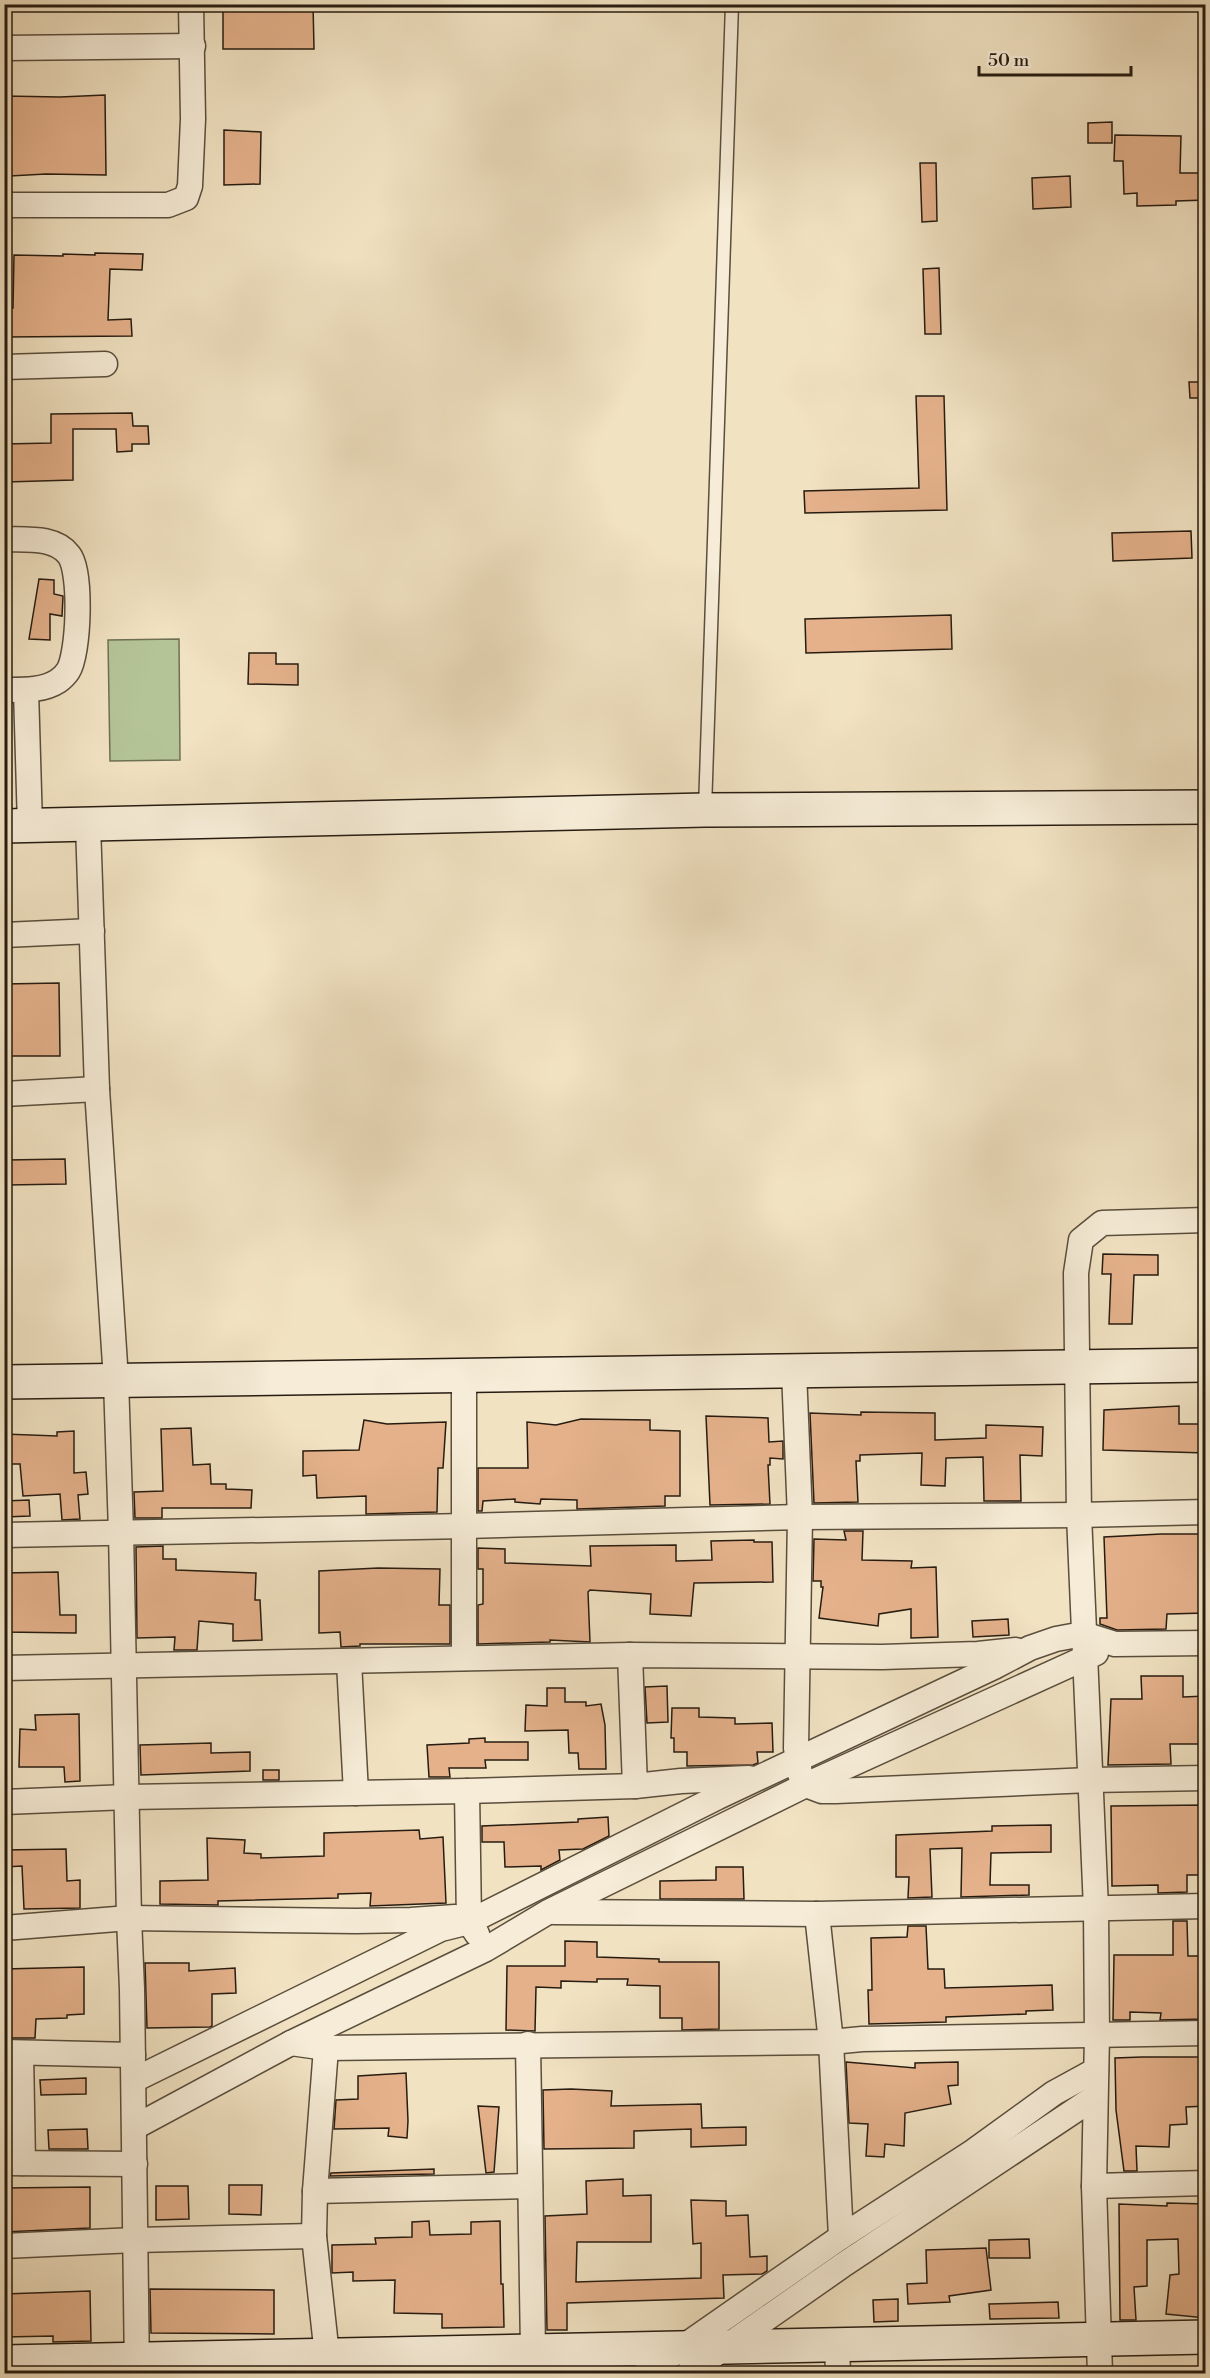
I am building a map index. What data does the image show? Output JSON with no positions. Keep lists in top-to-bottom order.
{
  "scale_bar": "50 m"
}
